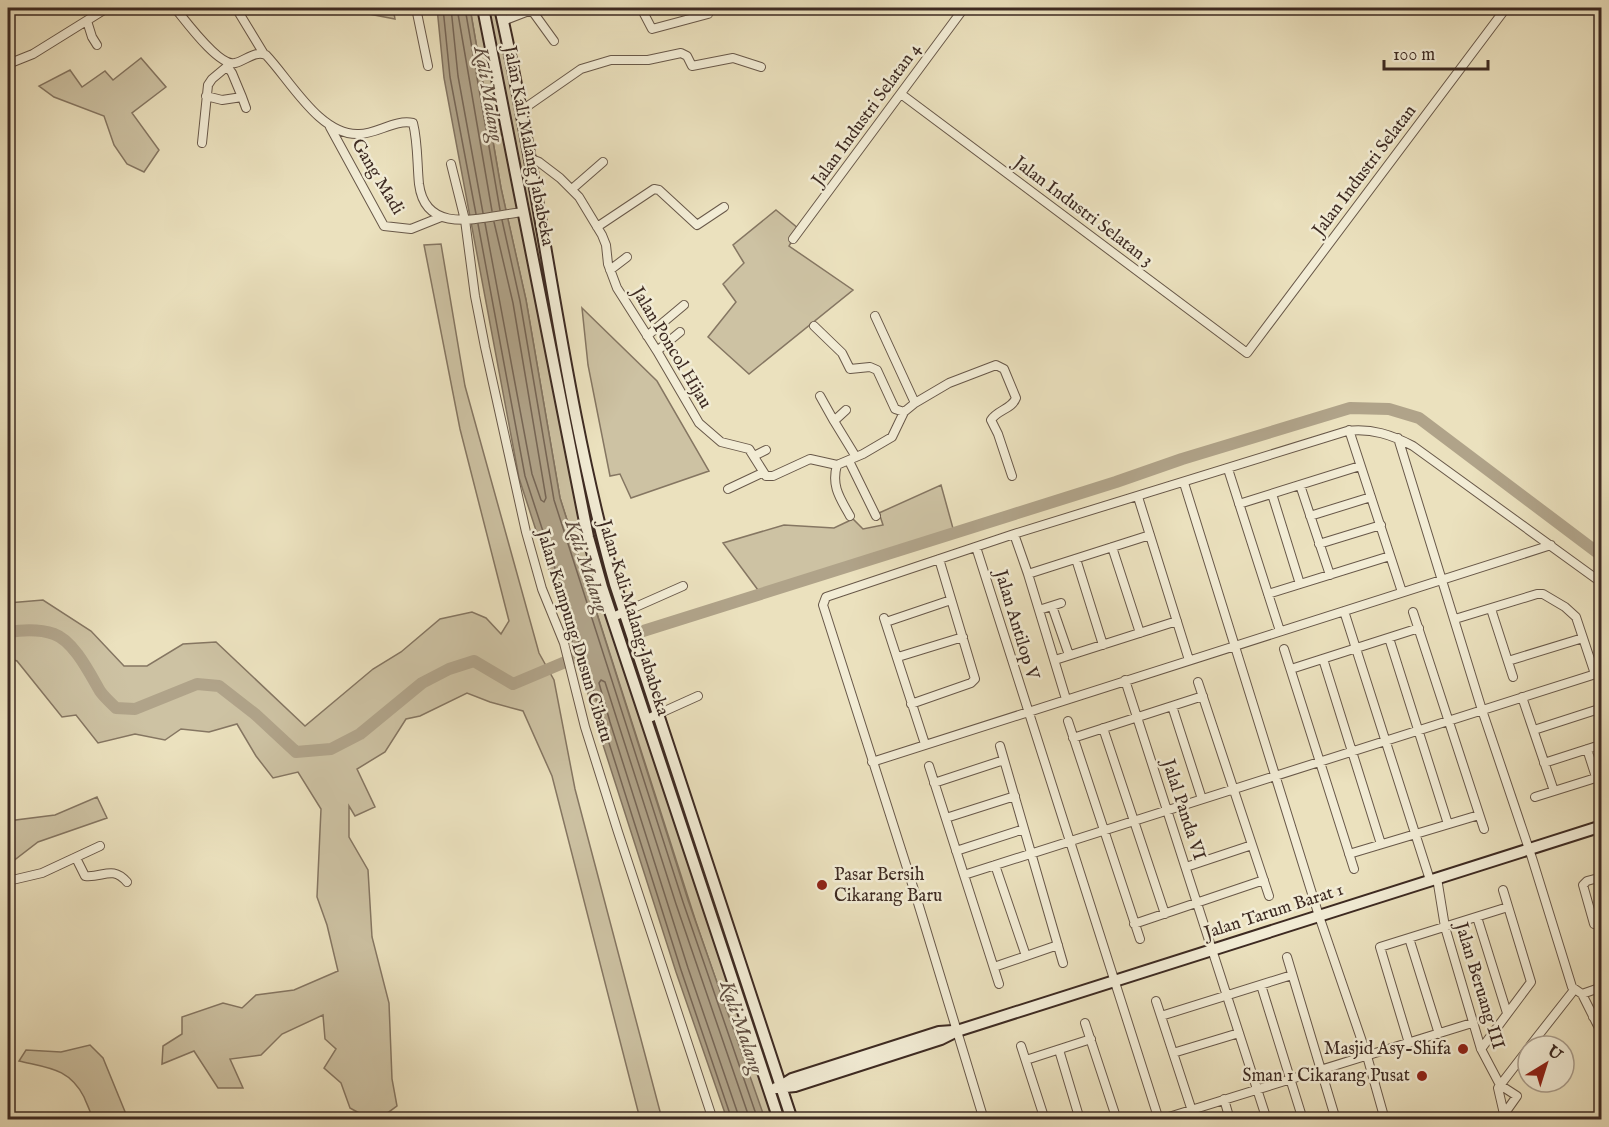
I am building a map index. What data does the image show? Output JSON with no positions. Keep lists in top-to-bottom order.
{
  "streets": {
    "main road": ["Jalan Kali Malang Jababeka", "Jalan Tarum Barat 1"],
    "street": [
      "Jalan Industri Selatan 4",
      "Jalan Industri Selatan",
      "Gang Madi",
      "Jalan Industri Selatan 3",
      "Jalan Poncol Hijau",
      "Jalan Antilop V",
      "Jalan Kampung Dusun Cibatu",
      "Jalal Panda VI",
      "Jalan Beruang III"
    ]
  },
  "crossings": [
    ["Jalan Industri Selatan 4", "Jalan Industri Selatan 3"],
    ["Jalan Kali Malang Jababeka", "Jalan Poncol Hijau"],
    ["Jalan Kali Malang Jababeka", "Jalan Tarum Barat 1"],
    ["Jalan Industri Selatan", "Jalan Industri Selatan 3"],
    ["Jalan Antilop V", "Jalan Tarum Barat 1"],
    ["Jalal Panda VI", "Jalan Tarum Barat 1"],
    ["Jalan Tarum Barat 1", "Jalan Beruang III"]
  ],
  "water": ["Kali Malang"],
  "places": ["Pasar Bersih Cikarang Baru", "Masjid Asy-Shifa", "Sman 1 Cikarang Pusat"],
  "scale_bar": "100 m",
  "north": "top right"
}
